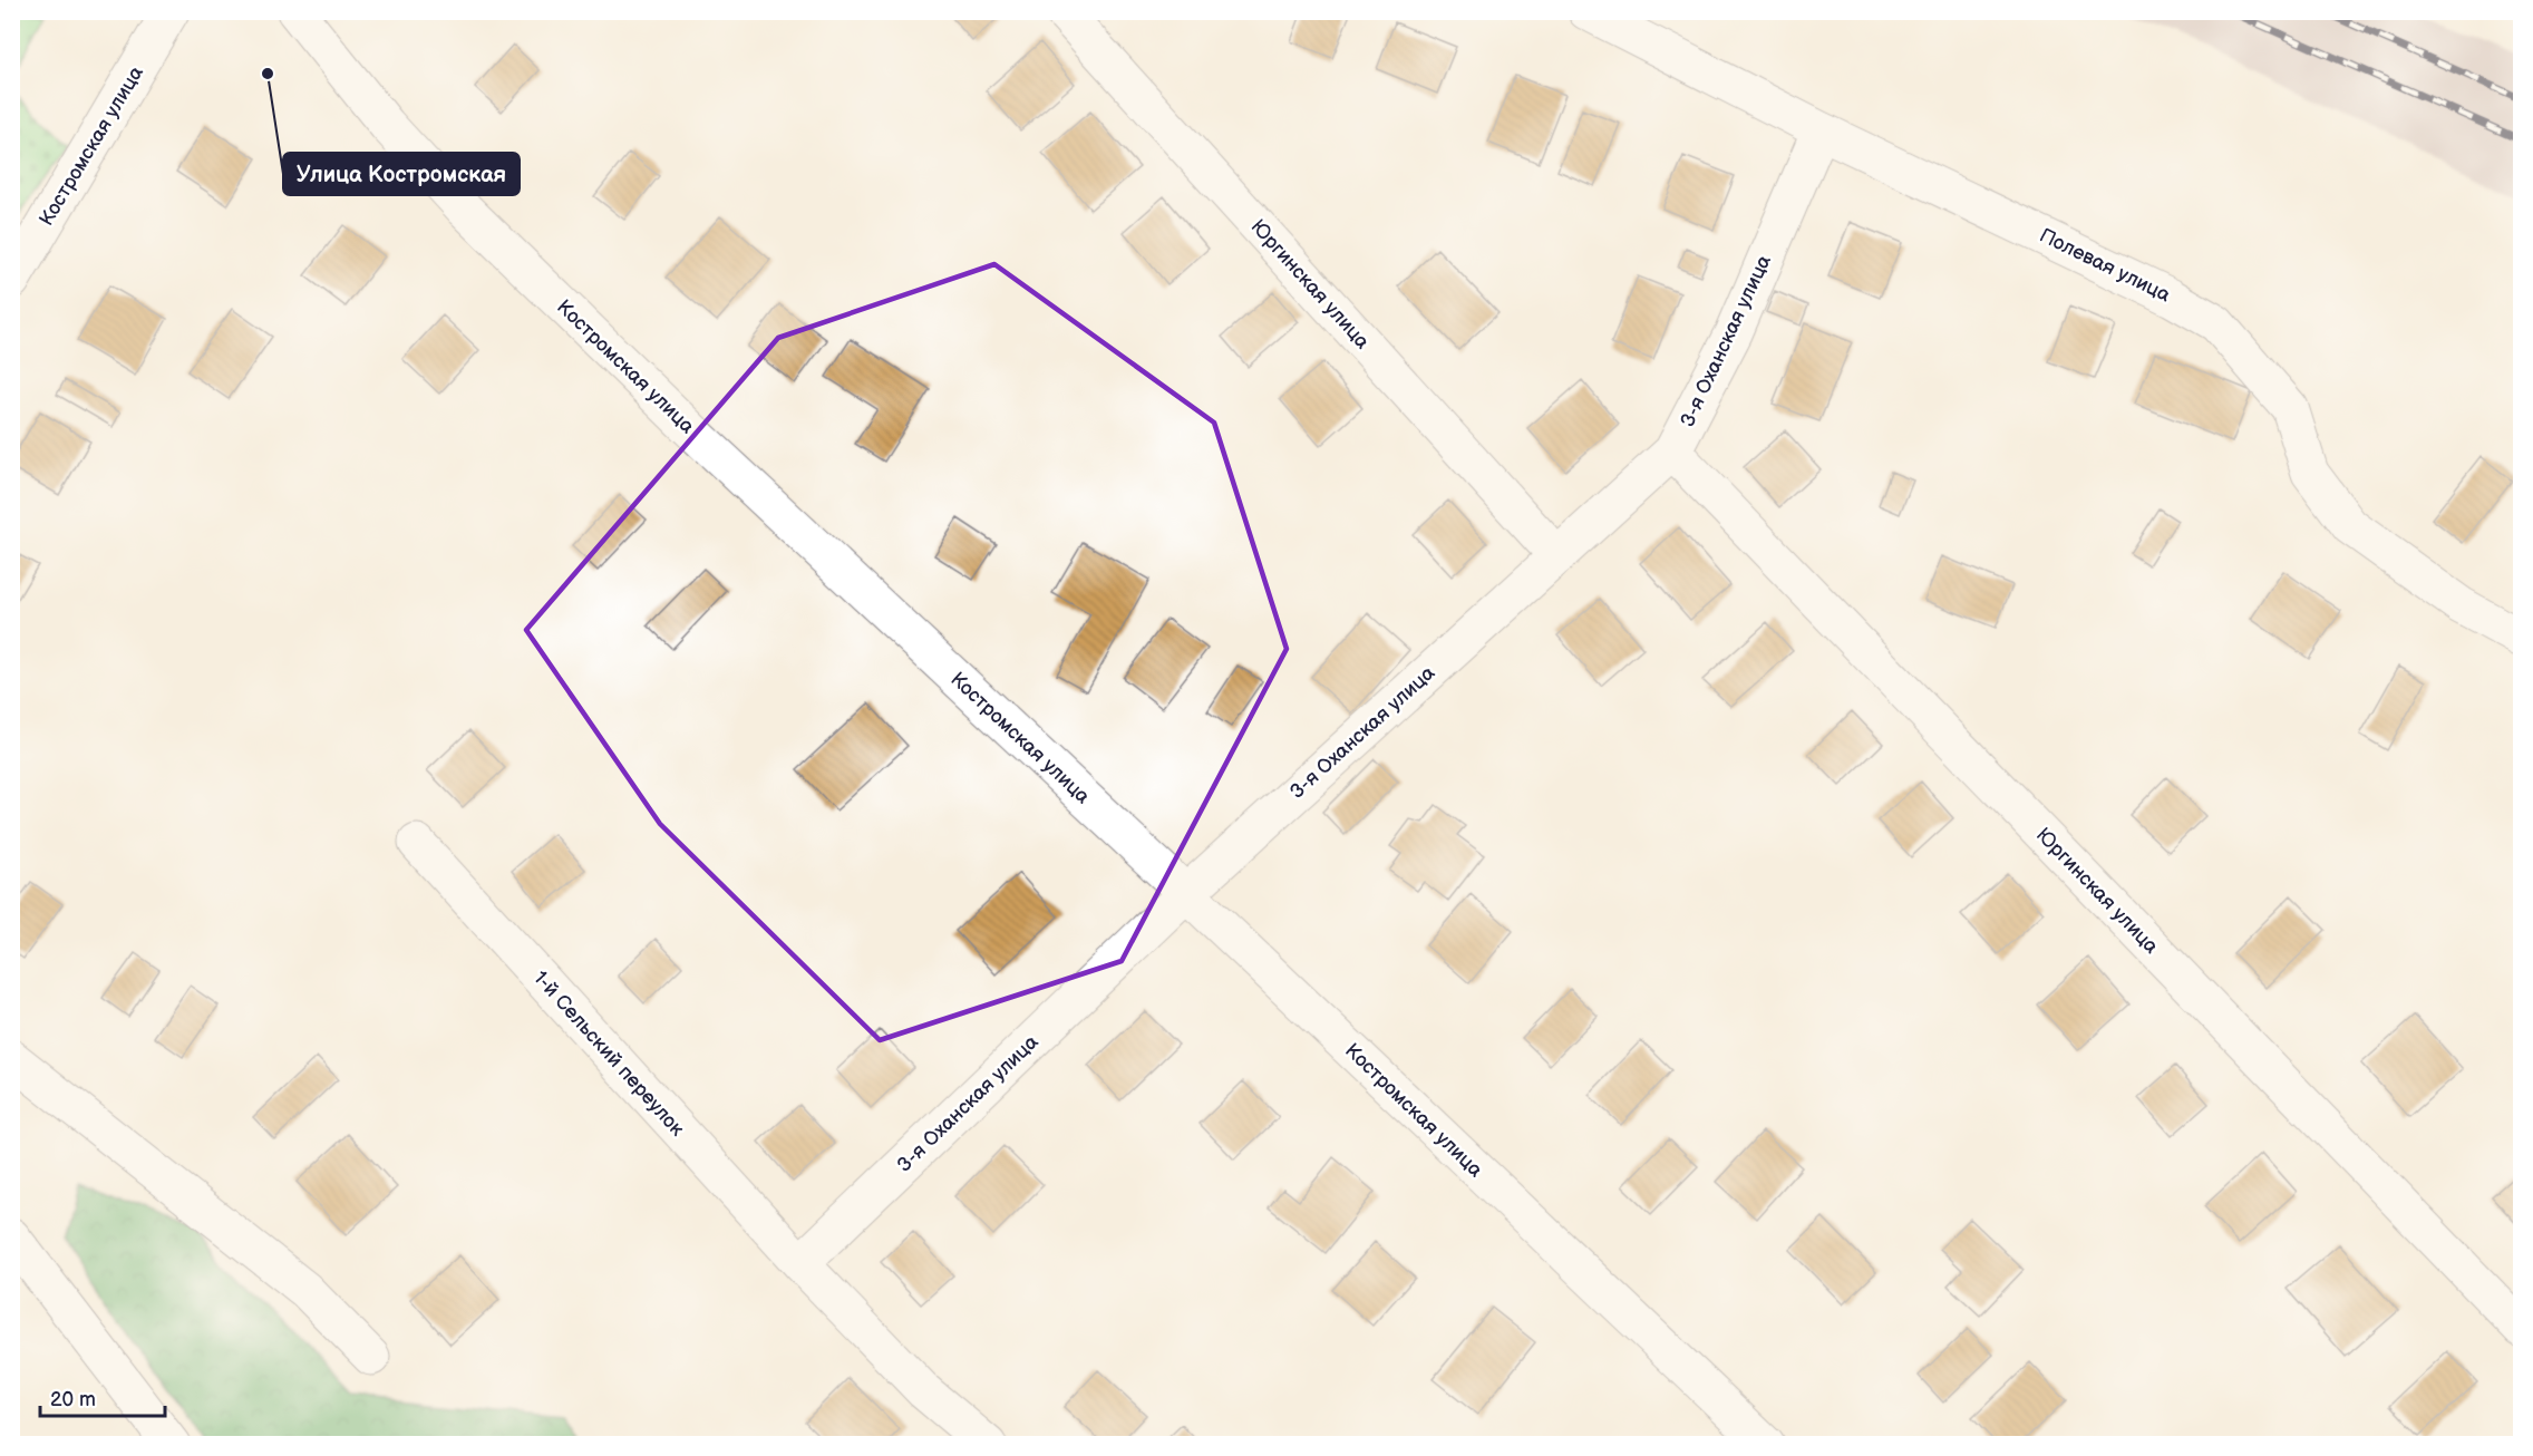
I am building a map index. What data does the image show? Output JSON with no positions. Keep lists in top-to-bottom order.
{
  "streets": {
    "street": [
      "Костромская улица",
      "Полевая улица",
      "Юргинская улица",
      "3-я Оханская улица",
      "1-й Сельский переулок"
    ]
  },
  "crossings": [
    ["Костромская улица", "3-я Оханская улица"],
    ["Полевая улица", "3-я Оханская улица"],
    ["Юргинская улица", "3-я Оханская улица"],
    ["3-я Оханская улица", "1-й Сельский переулок"]
  ],
  "places": ["Улица Костромская"],
  "scale_bar": "20 m"
}
